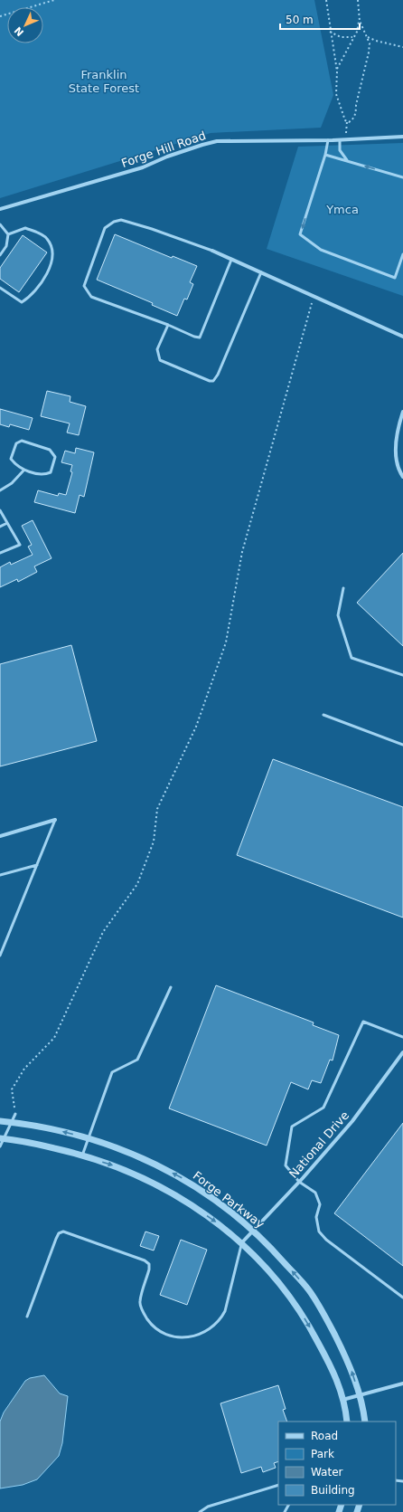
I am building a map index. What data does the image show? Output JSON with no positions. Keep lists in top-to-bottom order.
{
  "streets": {
    "street": ["Forge Hill Road", "National Drive", "Forge Parkway"]
  },
  "crossings": [
    ["National Drive", "Forge Parkway"]
  ],
  "parks": ["Franklin State Forest", "Ymca"],
  "legend": [
    "Road",
    "Park",
    "Water",
    "Building"
  ],
  "scale_bar": "50 m",
  "north": "bottom left"
}
